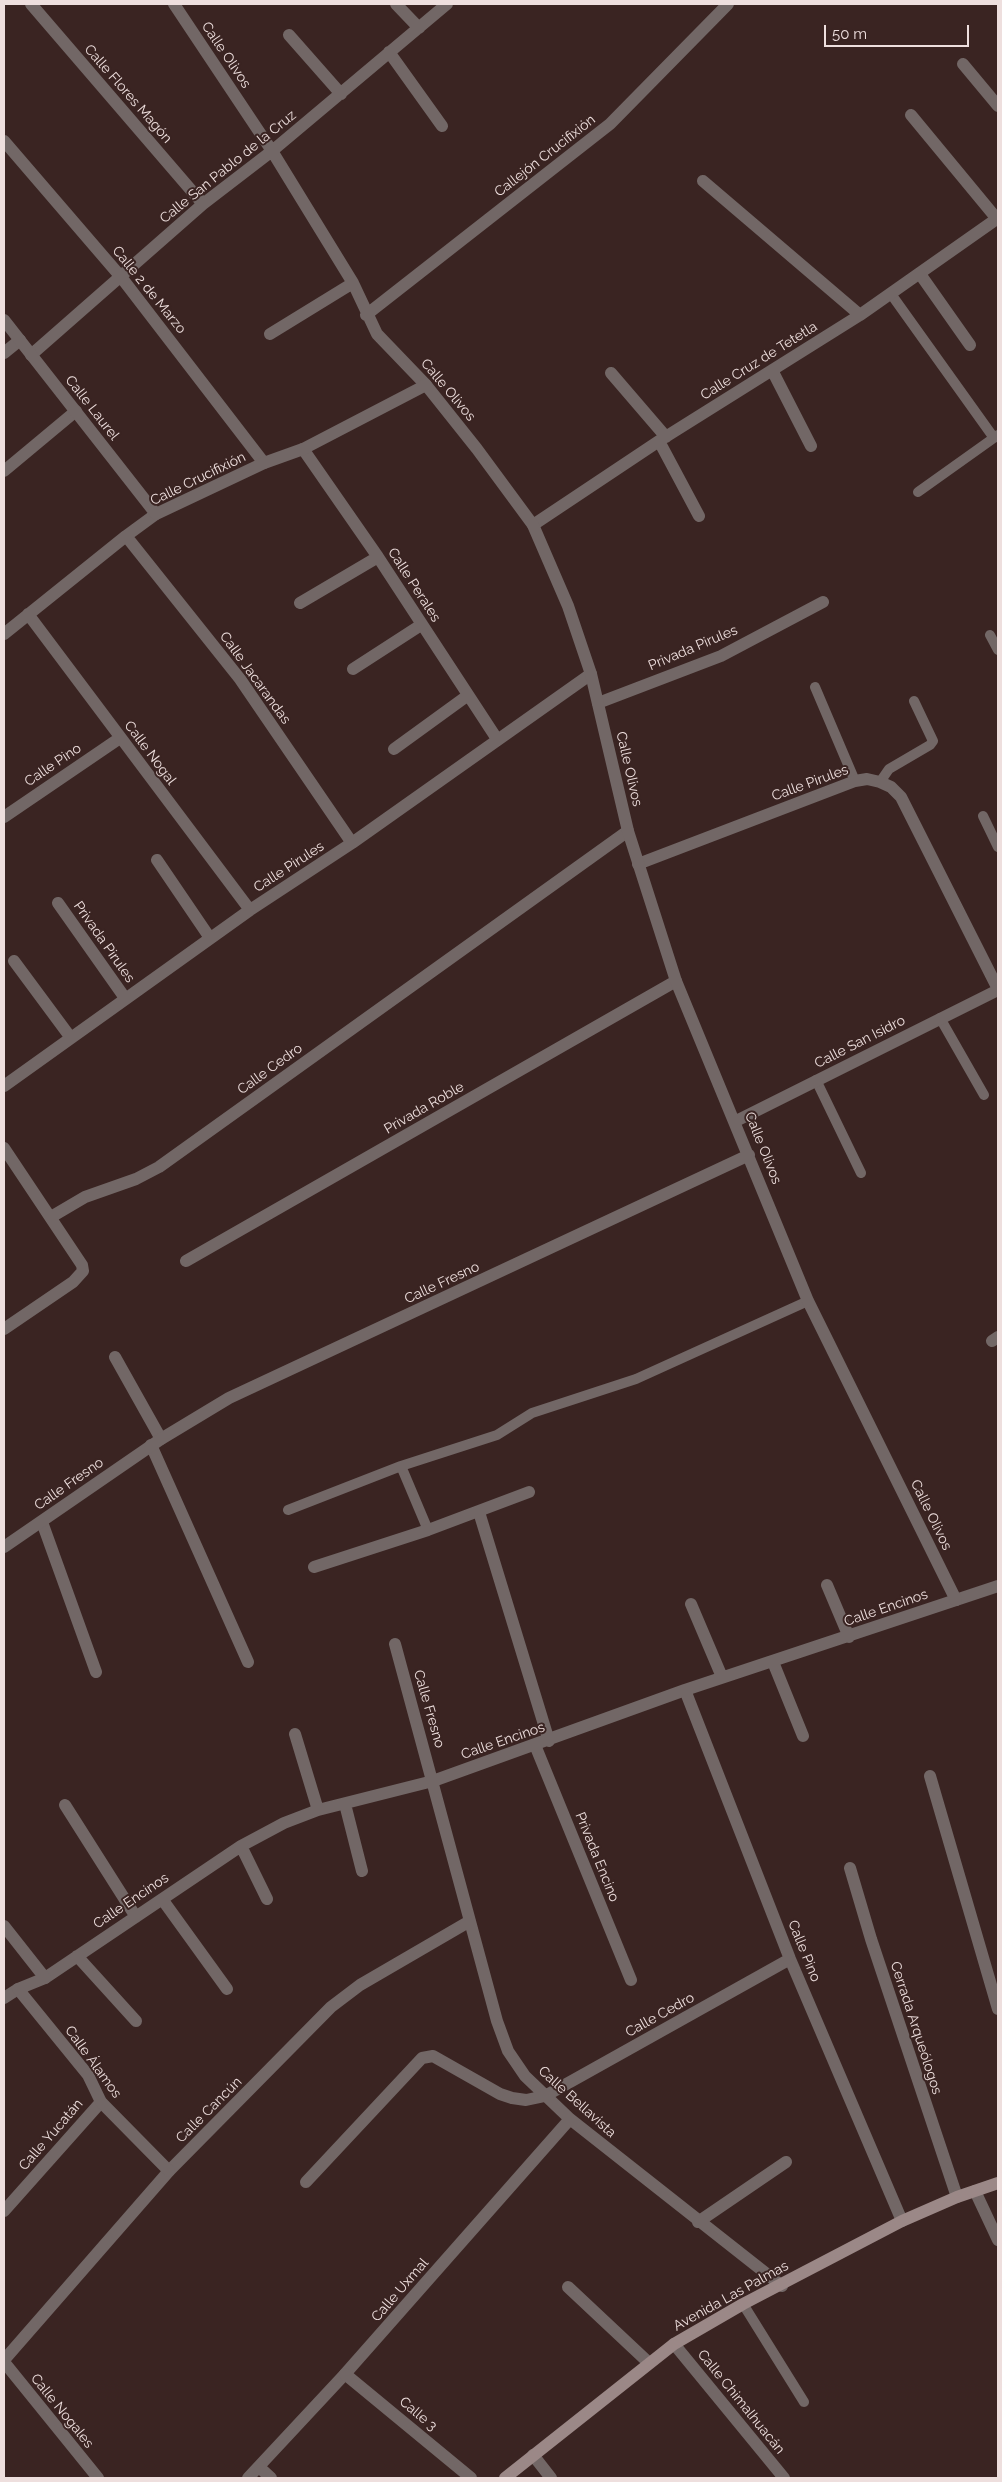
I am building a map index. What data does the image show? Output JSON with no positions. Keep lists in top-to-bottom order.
{
  "streets": {
    "main road": ["Avenida Las Palmas"],
    "street": [
      "Calle Olivos",
      "Calle Flores Magón",
      "Callejón Crucifixión",
      "Calle San Pablo de la Cruz",
      "Calle 2 de Marzo",
      "Calle Cruz de Tetetla",
      "Calle Laurel",
      "Calle Crucifixión",
      "Calle Perales",
      "Privada Pirules",
      "Calle Jacarandas",
      "Calle Nogal",
      "Calle Pino",
      "Calle Pirules",
      "Calle San Isidro",
      "Calle Cedro",
      "Privada Roble",
      "Calle Fresno",
      "Calle Encinos",
      "Privada Encino",
      "Cerrada Arqueólogos",
      "Calle Álamos",
      "Calle Bellavista",
      "Calle Cancún",
      "Calle Yucatán",
      "Calle Uxmal",
      "Calle Chimalhuacán",
      "Calle Nogales",
      "Calle 3"
    ]
  },
  "crossings": [
    ["Calle Olivos", "Callejón Crucifixión"],
    ["Calle Olivos", "Calle San Pablo de la Cruz"],
    ["Calle Olivos", "Calle Cruz de Tetetla"],
    ["Calle Olivos", "Calle Crucifixión"],
    ["Calle Olivos", "Privada Pirules"],
    ["Calle Olivos", "Calle Pirules"],
    ["Calle Olivos", "Calle San Isidro"],
    ["Calle Olivos", "Calle Cedro"],
    ["Calle Olivos", "Privada Roble"],
    ["Calle Olivos", "Calle Fresno"],
    ["Calle Olivos", "Calle Encinos"],
    ["Calle Flores Magón", "Calle San Pablo de la Cruz"],
    ["Calle San Pablo de la Cruz", "Calle 2 de Marzo"],
    ["Calle San Pablo de la Cruz", "Calle Laurel"],
    ["Calle 2 de Marzo", "Calle Crucifixión"],
    ["Calle Laurel", "Calle Crucifixión"],
    ["Calle Crucifixión", "Calle Perales"],
    ["Calle Crucifixión", "Calle Jacarandas"],
    ["Calle Crucifixión", "Calle Nogal"],
    ["Calle Perales", "Calle Pirules"],
    ["Privada Pirules", "Calle Pirules"],
    ["Calle Jacarandas", "Calle Pirules"],
    ["Calle Nogal", "Calle Pino"],
    ["Calle Nogal", "Calle Pirules"],
    ["Calle Pino", "Calle Cedro"],
    ["Calle Pino", "Calle Encinos"],
    ["Calle Pino", "Avenida Las Palmas"],
    ["Calle Cedro", "Calle Bellavista"],
    ["Calle Fresno", "Calle Encinos"],
    ["Calle Fresno", "Calle Bellavista"],
    ["Calle Encinos", "Privada Encino"],
    ["Calle Encinos", "Calle Álamos"],
    ["Calle Encinos", "Calle Bellavista"],
    ["Cerrada Arqueólogos", "Avenida Las Palmas"],
    ["Calle Álamos", "Calle Cancún"],
    ["Calle Álamos", "Calle Yucatán"],
    ["Calle Bellavista", "Calle Cancún"],
    ["Calle Bellavista", "Calle Uxmal"],
    ["Calle Bellavista", "Avenida Las Palmas"],
    ["Calle Cancún", "Calle Nogales"],
    ["Calle Uxmal", "Calle 3"],
    ["Avenida Las Palmas", "Calle Chimalhuacán"]
  ],
  "scale_bar": "50 m"
}
